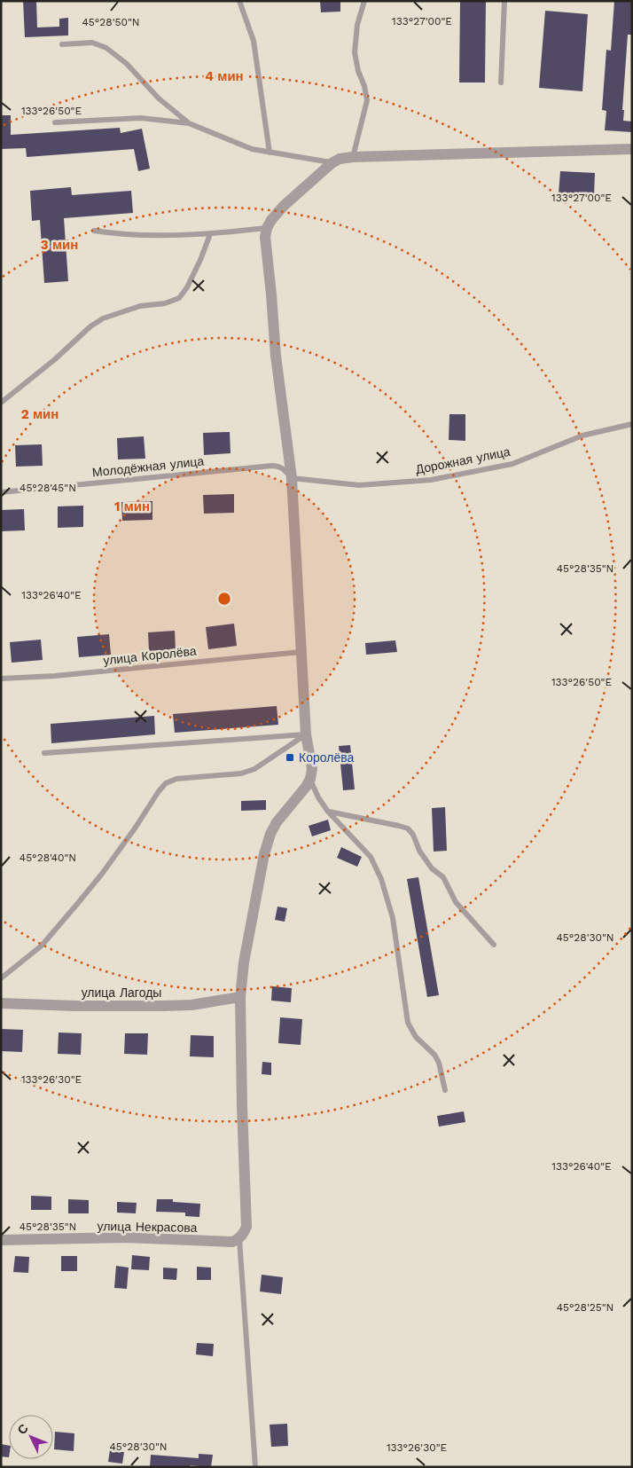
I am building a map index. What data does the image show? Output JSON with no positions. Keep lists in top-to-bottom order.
{
  "streets": {
    "street": ["улица Лагоды", "улица Некрасова"],
    "lane": ["Дорожная улица", "Молодёжная улица", "улица Королёва"]
  },
  "crossings": [
    ["Дорожная улица", "Молодёжная улица"]
  ],
  "places": {
    "transit": ["Королёва"]
  },
  "north": "top left",
  "coordinates": [
    "133°27'00\"E",
    "45°28'50\"N",
    "133°26'50\"E",
    "45°28'45\"N",
    "45°28'35\"N",
    "133°26'40\"E",
    "45°28'40\"N",
    "45°28'30\"N",
    "133°26'30\"E",
    "45°28'25\"N"
  ],
  "rings": [
    "4 мин",
    "3 мин",
    "2 мин",
    "1 мин"
  ]
}
